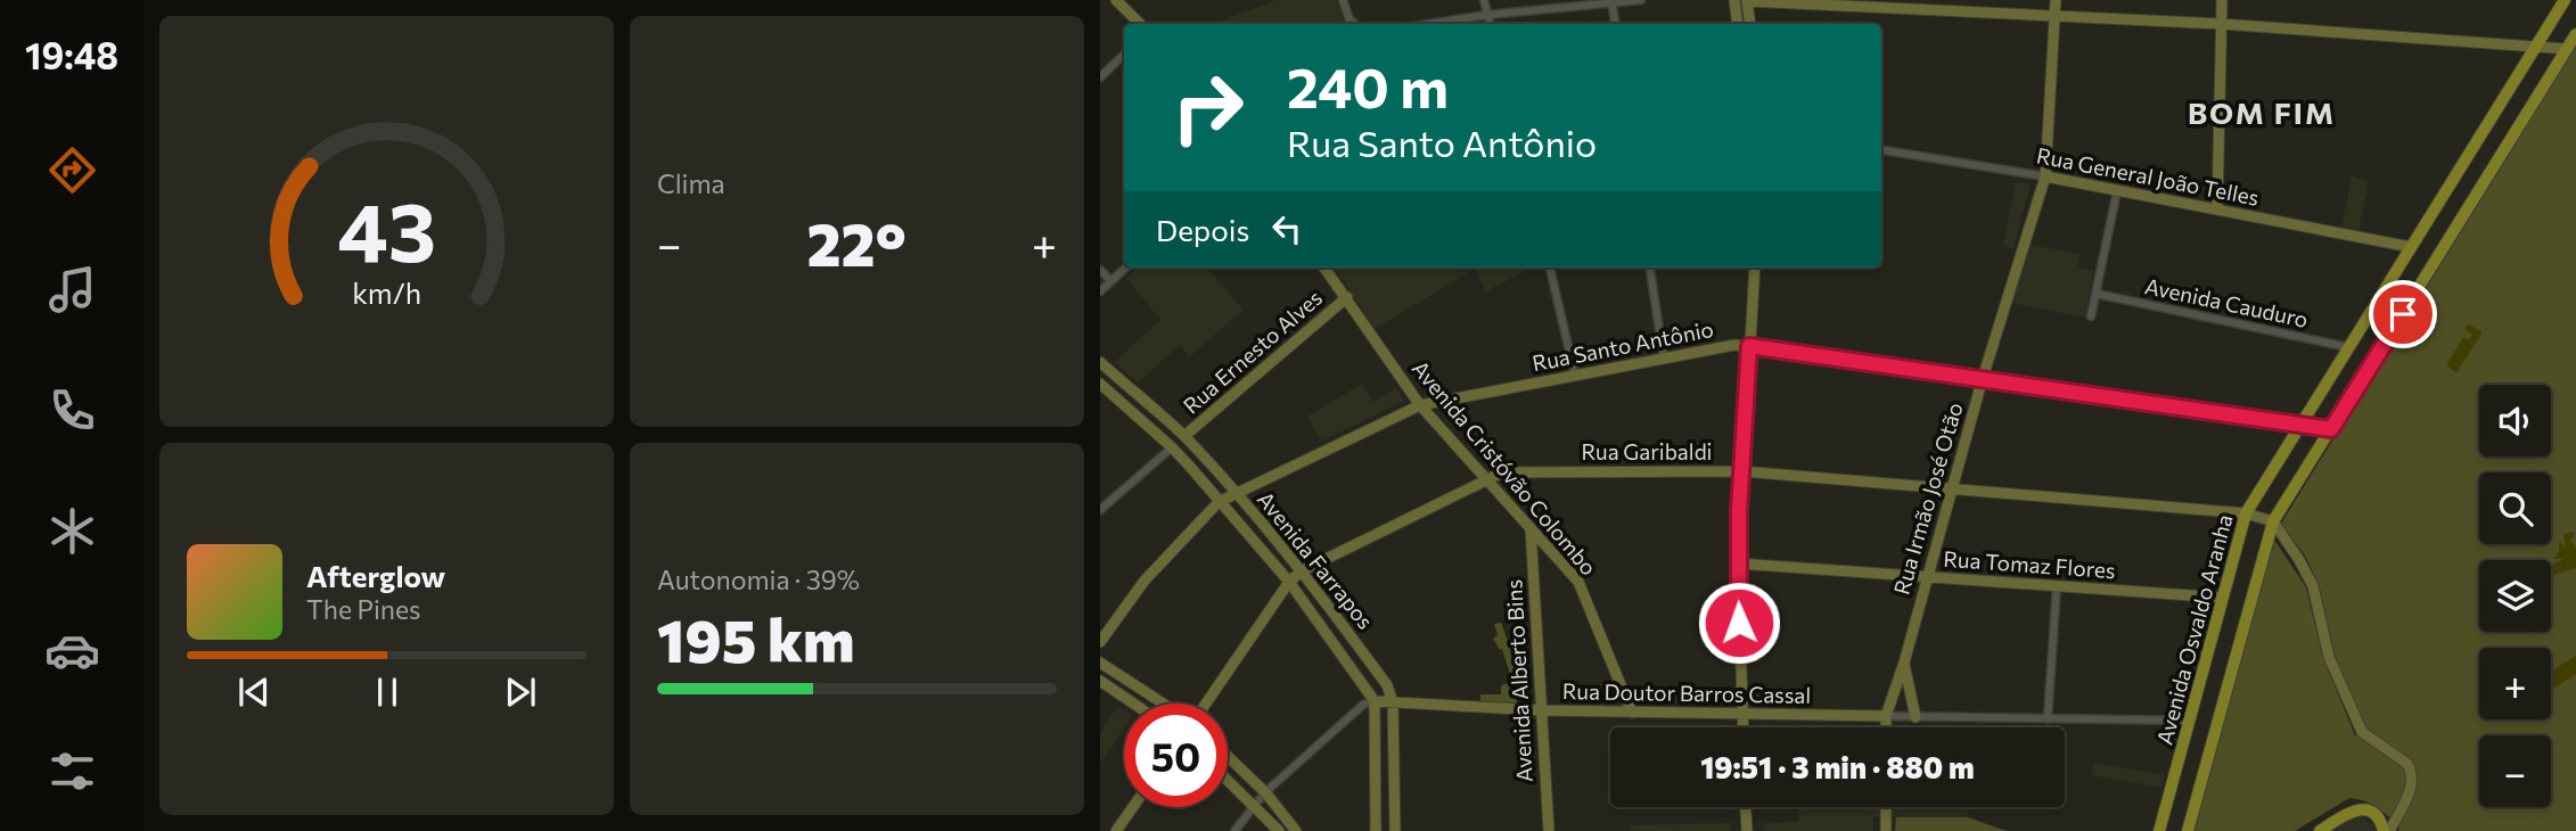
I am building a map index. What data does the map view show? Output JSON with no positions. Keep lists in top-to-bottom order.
{
  "streets": {
    "main road": ["Avenida Osvaldo Aranha"],
    "street": [
      "Rua General João Telles",
      "Avenida Cauduro",
      "Rua Santo Antônio",
      "Rua Ernesto Alves",
      "Rua Garibaldi",
      "Avenida Cristóvão Colombo",
      "Rua Irmão José Otão",
      "Avenida Farrapos",
      "Rua Tomaz Flores",
      "Avenida Alberto Bins",
      "Rua Doutor Barros Cassal"
    ]
  },
  "crossings": [
    ["Rua General João Telles", "Rua Irmão José Otão"],
    ["Rua General João Telles", "Avenida Osvaldo Aranha"],
    ["Avenida Cauduro", "Avenida Osvaldo Aranha"],
    ["Rua Santo Antônio", "Avenida Cristóvão Colombo"],
    ["Rua Santo Antônio", "Rua Irmão José Otão"],
    ["Rua Santo Antônio", "Avenida Farrapos"],
    ["Rua Santo Antônio", "Avenida Osvaldo Aranha"],
    ["Rua Ernesto Alves", "Avenida Cristóvão Colombo"],
    ["Rua Ernesto Alves", "Avenida Farrapos"],
    ["Rua Garibaldi", "Avenida Cristóvão Colombo"],
    ["Rua Garibaldi", "Rua Irmão José Otão"],
    ["Rua Garibaldi", "Avenida Farrapos"],
    ["Rua Garibaldi", "Avenida Osvaldo Aranha"],
    ["Avenida Cristóvão Colombo", "Avenida Alberto Bins"],
    ["Avenida Cristóvão Colombo", "Rua Doutor Barros Cassal"],
    ["Rua Irmão José Otão", "Rua Tomaz Flores"],
    ["Rua Irmão José Otão", "Rua Doutor Barros Cassal"],
    ["Avenida Farrapos", "Rua Doutor Barros Cassal"],
    ["Rua Tomaz Flores", "Avenida Osvaldo Aranha"],
    ["Avenida Osvaldo Aranha", "Rua Doutor Barros Cassal"],
    ["Avenida Alberto Bins", "Rua Doutor Barros Cassal"]
  ],
  "districts": ["BOM FIM"],
  "page": {
    "tabs": "19:48",
    "tile": [
      "Clima",
      ["Autonomia · 39%", "195 km"]
    ],
    "turn": ["240 m", "Rua Santo Antônio"],
    "then": "Depois",
    "heat": ["−", "22°", "+"],
    "map_buttons": ["+", "−"],
    "song": ["Afterglow", "The Pines"],
    "limit": "50",
    "trip": "19:51 · 3 min · 880 m",
    "gauge": ["43", "km/h"]
  }
}
